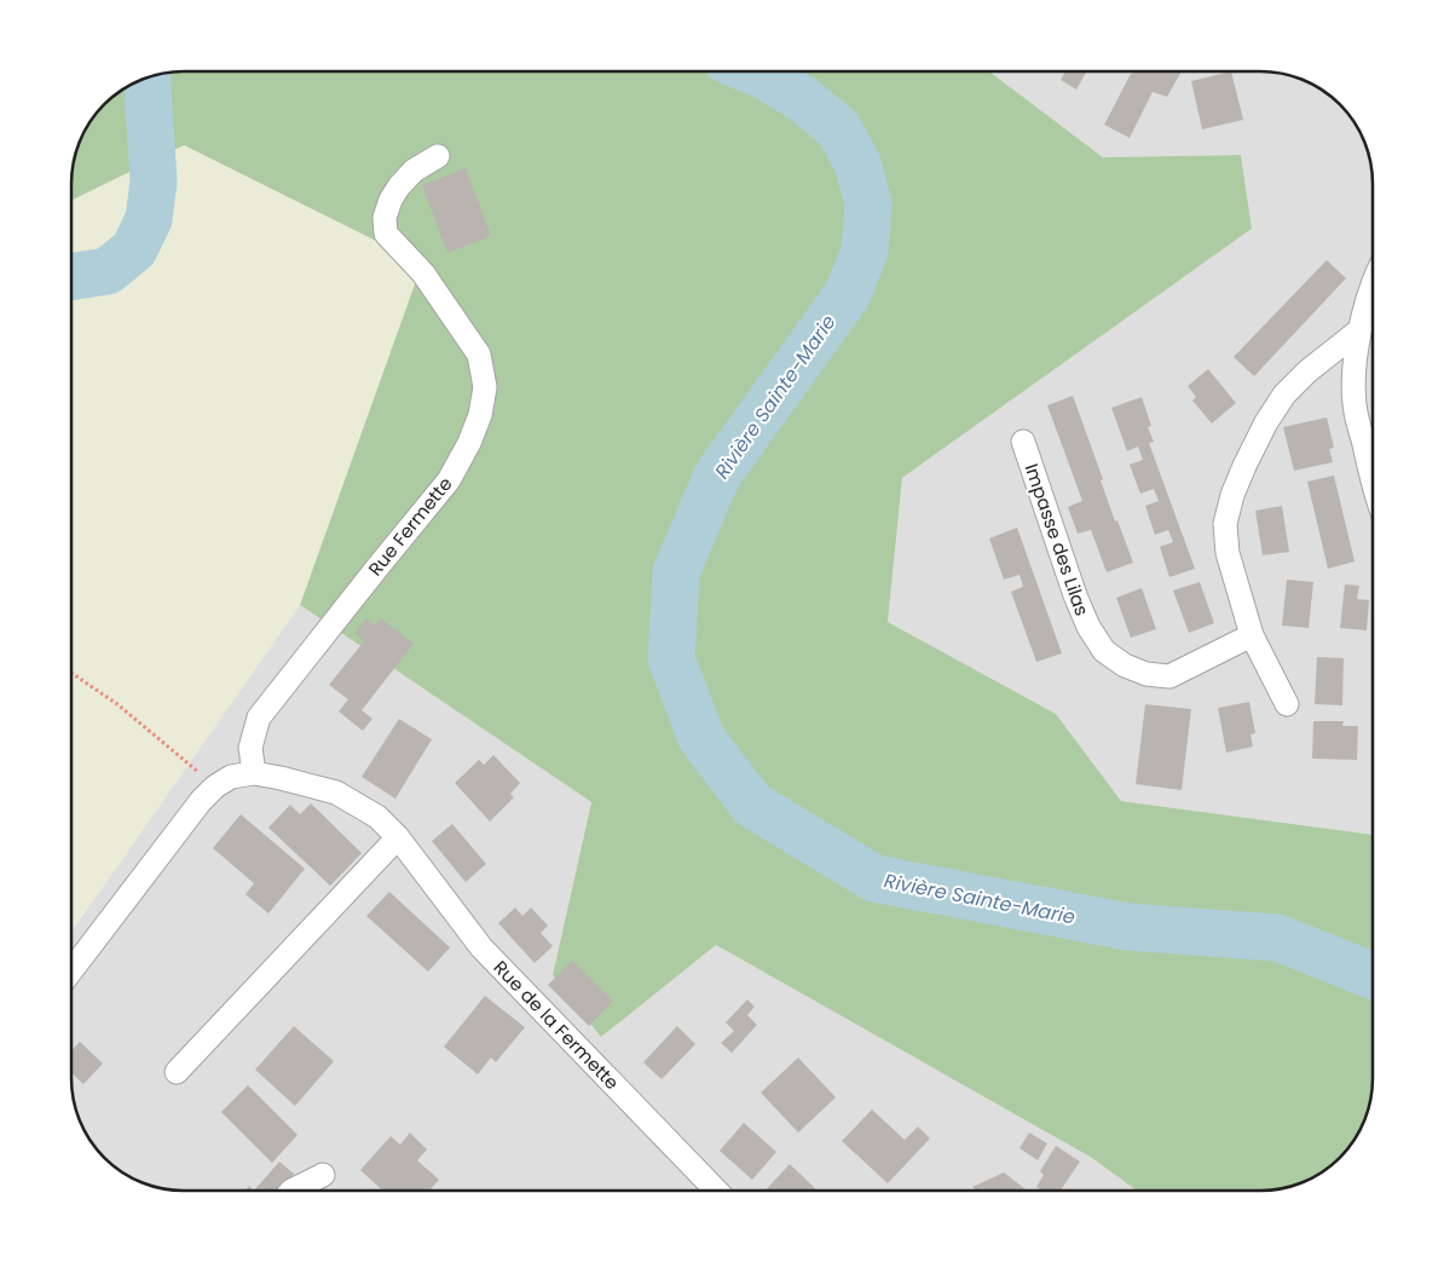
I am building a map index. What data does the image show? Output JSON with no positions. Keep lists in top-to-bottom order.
{
  "streets": {
    "street": ["Rue Fermette", "Impasse des Lilas", "Rue de la Fermette"]
  },
  "crossings": [
    ["Rue Fermette", "Rue de la Fermette"]
  ],
  "water": ["Rivière Sainte-Marie"]
}
